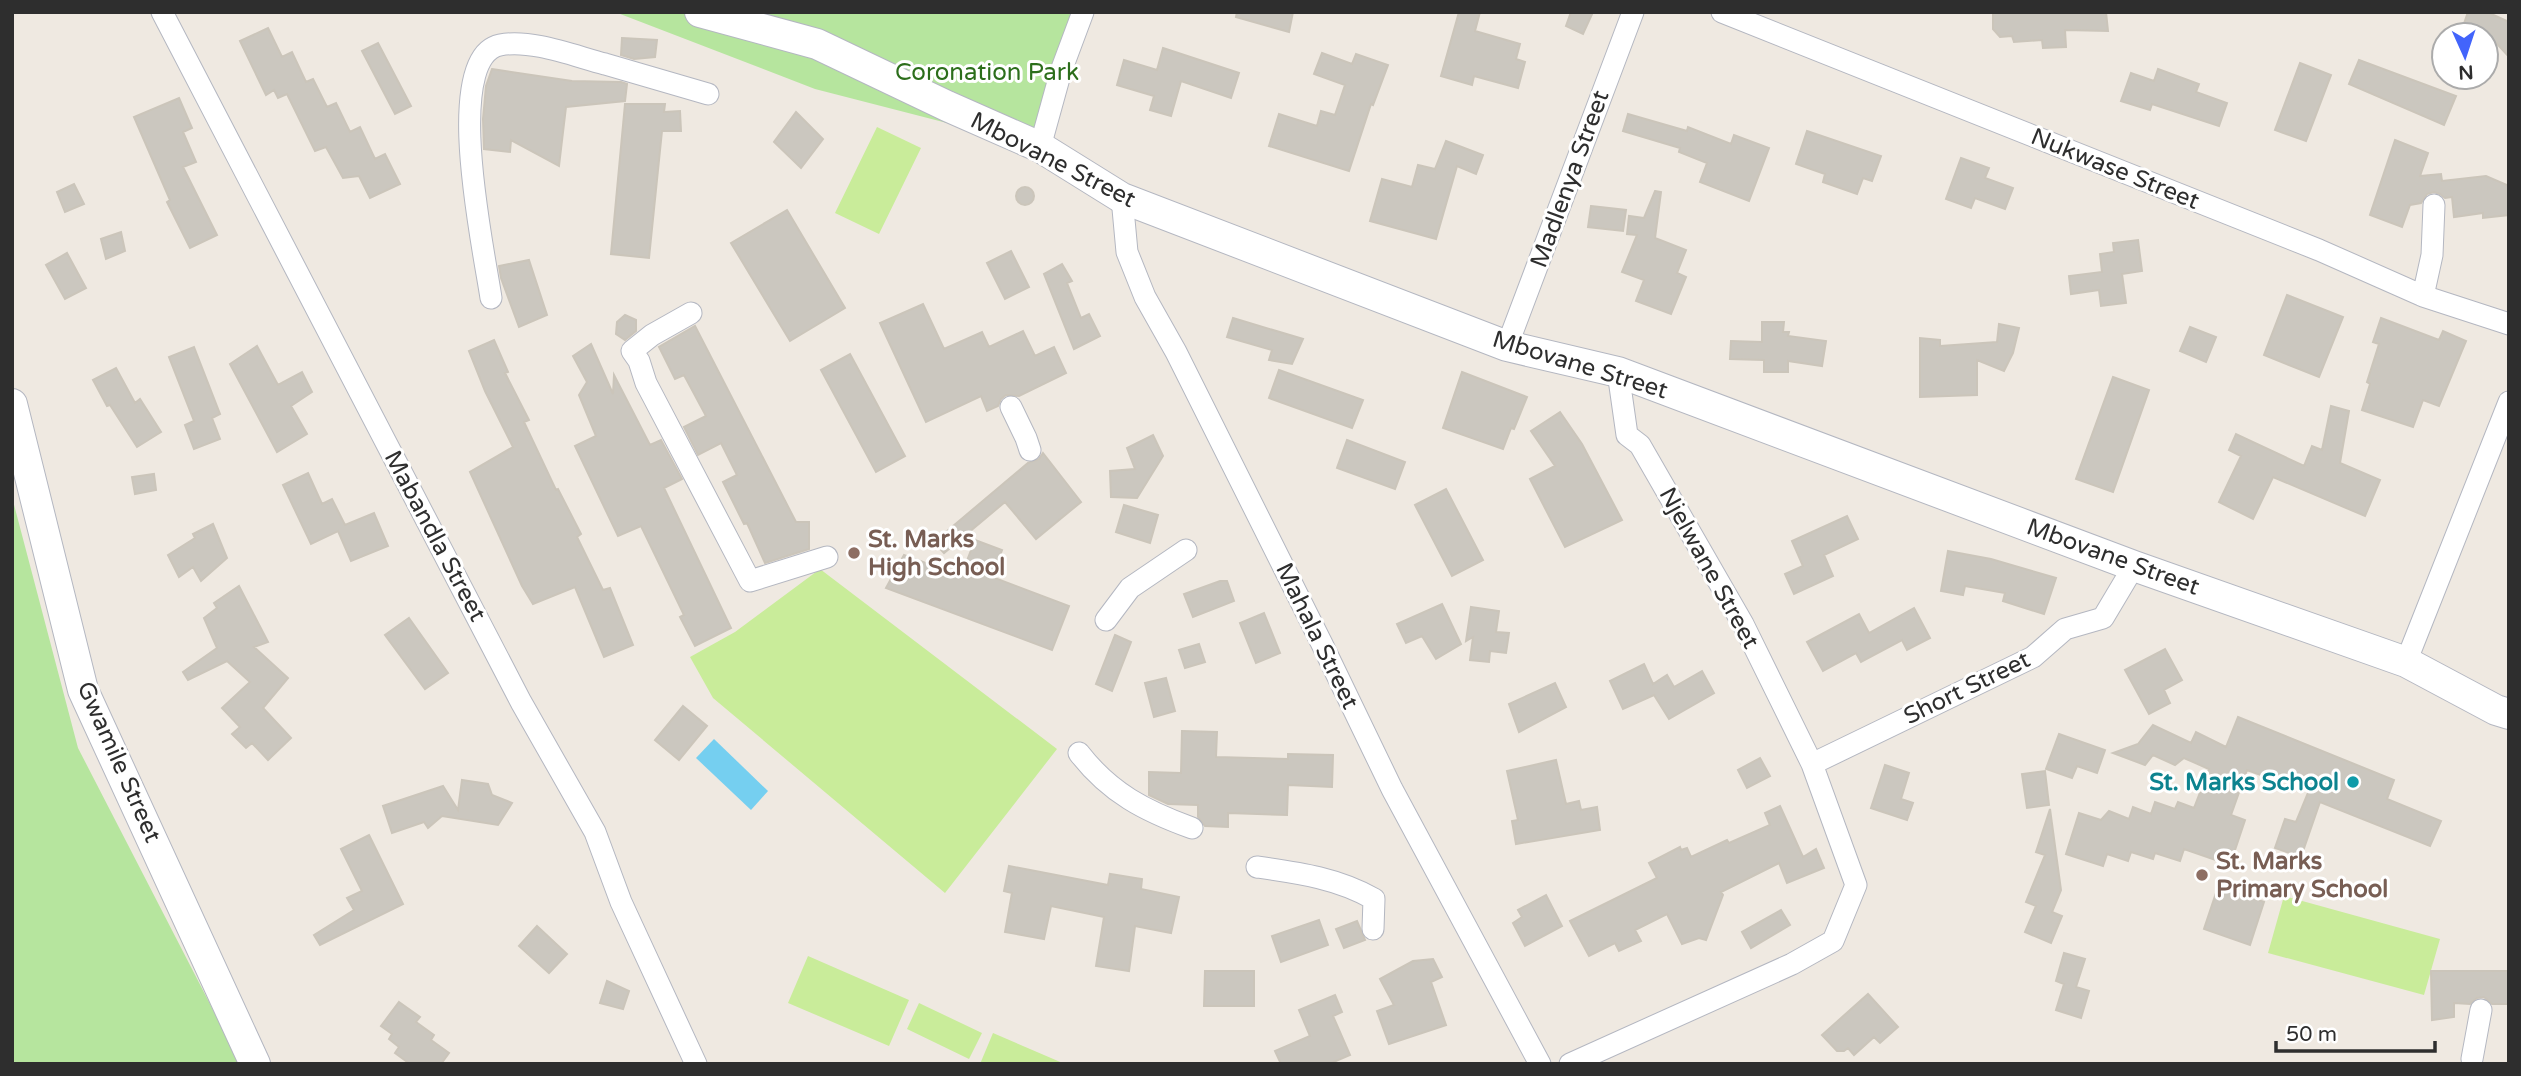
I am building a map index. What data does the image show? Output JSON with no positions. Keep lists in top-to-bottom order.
{
  "streets": {
    "street": [
      "Mbovane Street",
      "Nukwase Street",
      "Madlenya Street",
      "Mabandla Street",
      "Njelwane Street",
      "Mahala Street",
      "Short Street",
      "Gwamile Street"
    ]
  },
  "crossings": [
    ["Mbovane Street", "Madlenya Street"],
    ["Mbovane Street", "Njelwane Street"],
    ["Mbovane Street", "Mahala Street"],
    ["Mbovane Street", "Short Street"],
    ["Njelwane Street", "Short Street"]
  ],
  "parks": ["Coronation Park"],
  "places": ["St. Marks High School", "St. Marks School", "St. Marks Primary School"],
  "scale_bar": "50 m",
  "north": "bottom"
}
